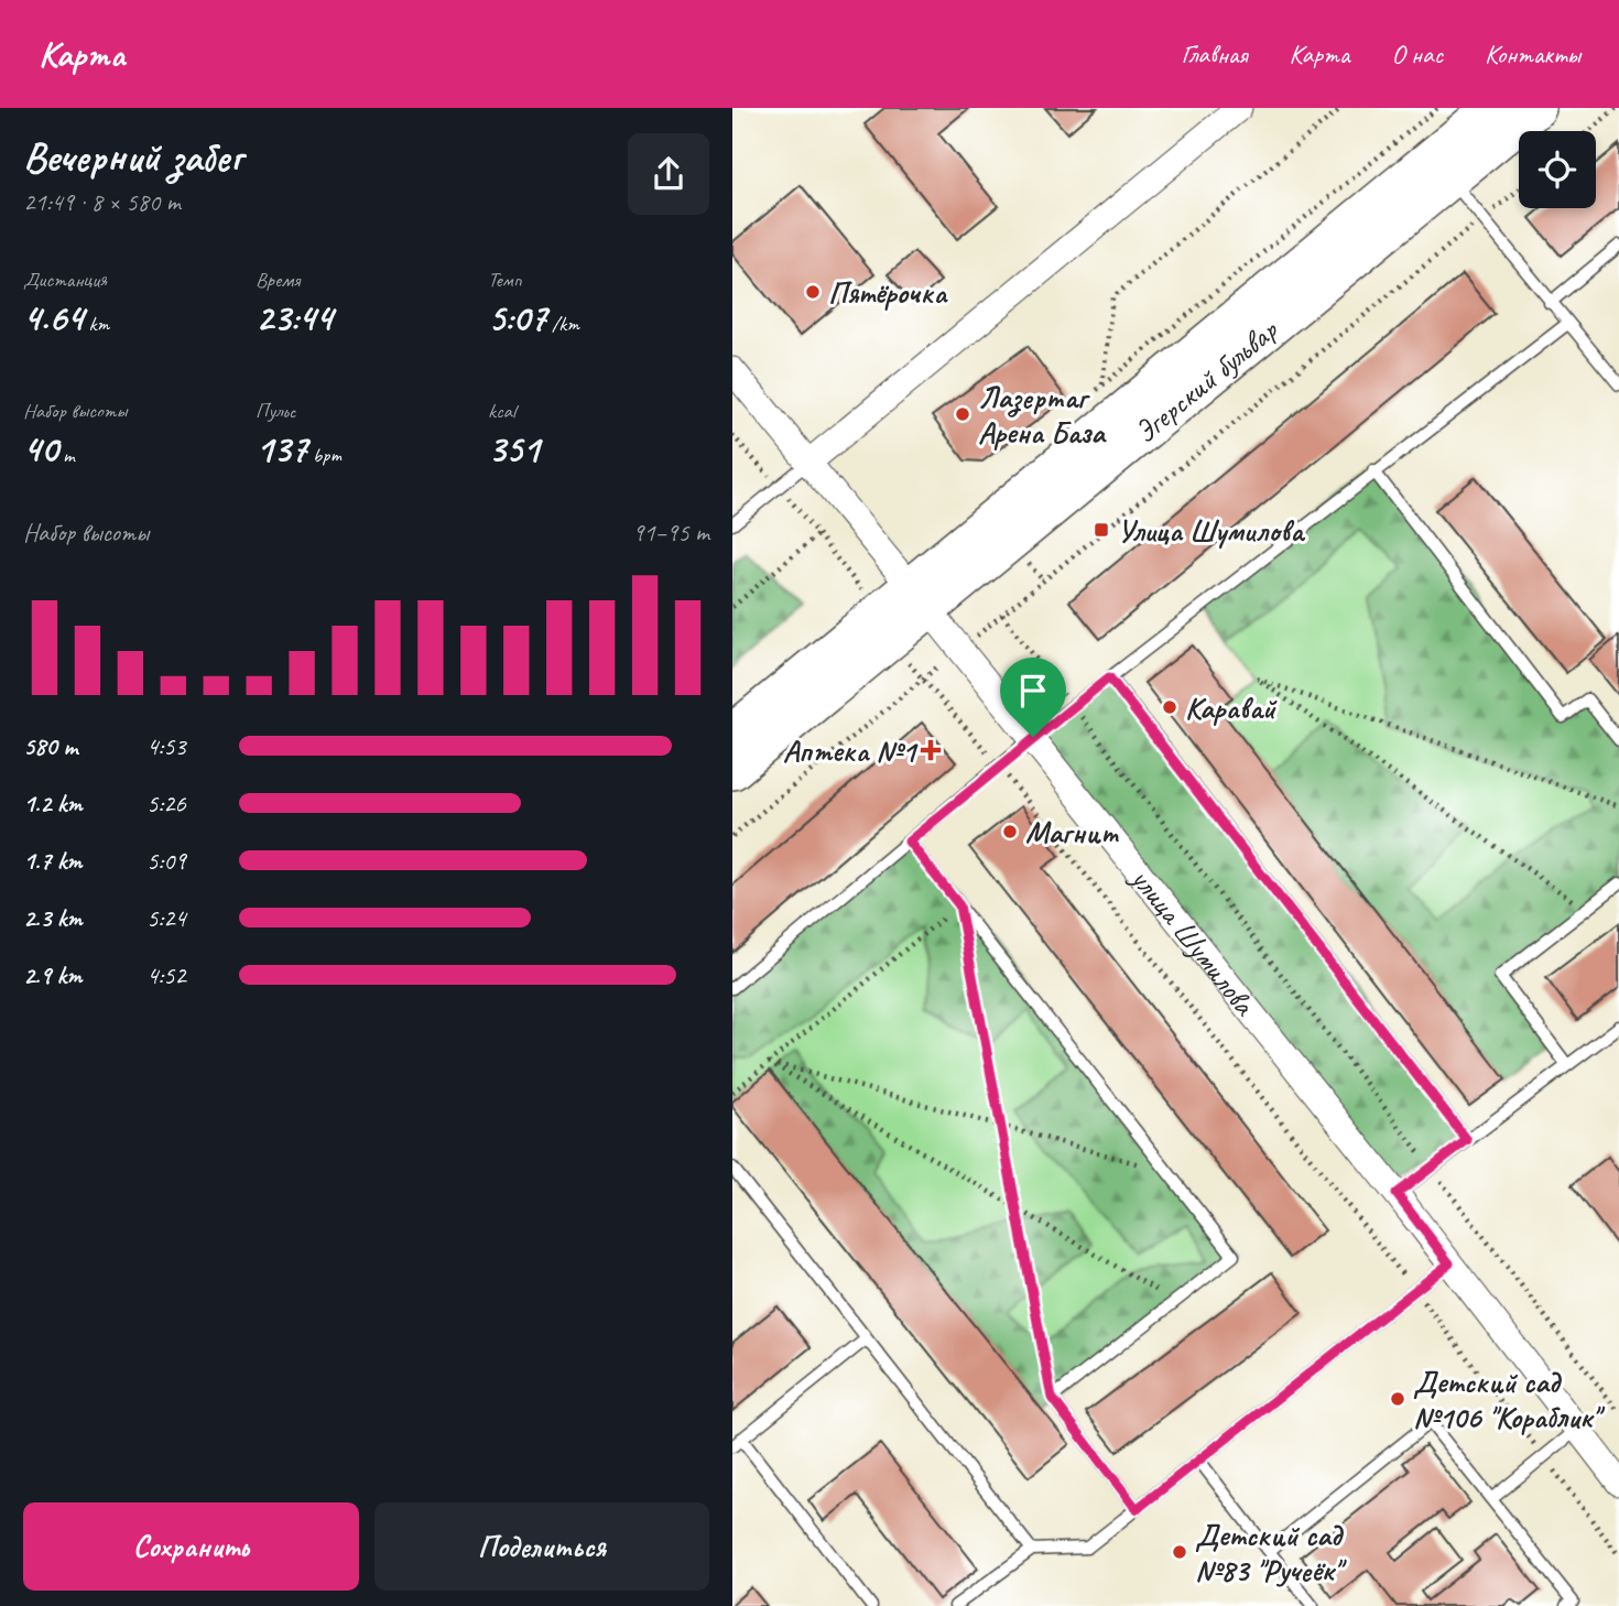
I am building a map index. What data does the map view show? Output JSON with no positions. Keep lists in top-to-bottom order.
{
  "streets": {
    "main road": ["Эгерский бульвар"],
    "street": ["улица Шумилова"]
  },
  "crossings": [
    ["Эгерский бульвар", "улица Шумилова"]
  ],
  "places": {
    "other": [
      "Пятёрочка",
      "Лазертаг Арена База",
      "Каравай",
      "Магнит",
      "Детский сад №106 \"Кораблик\"",
      "Детский сад №83 \"Ручеёк\""
    ],
    "transit": ["Улица Шумилова"],
    "health": ["Аптека №1"]
  },
  "page": {
    "header": "Карта",
    "nav": [
      "Главная",
      "Карта",
      "О нас",
      "Контакты"
    ],
    "heading": ["Вечерний забег", "21:49 · 8 × 580 m"],
    "stats": [
      ["Дистанция", "4.64 km"],
      ["Время", "23:44"],
      ["Темп", "5:07 /km"],
      ["Набор высоты", "40 m"],
      ["Пульс", "137 bpm"],
      ["kcal", "351"]
    ],
    "chart": ["Набор высоты", "91–95 m"],
    "list": [
      {
        "name": "580 m",
        "note": "4:53"
      },
      {
        "name": "1.2 km",
        "note": "5:26"
      },
      {
        "name": "1.7 km",
        "note": "5:09"
      },
      {
        "name": "2.3 km",
        "note": "5:24"
      },
      {
        "name": "2.9 km",
        "note": "4:52"
      }
    ],
    "buttons": ["Сохранить", "Поделиться"]
  }
}
